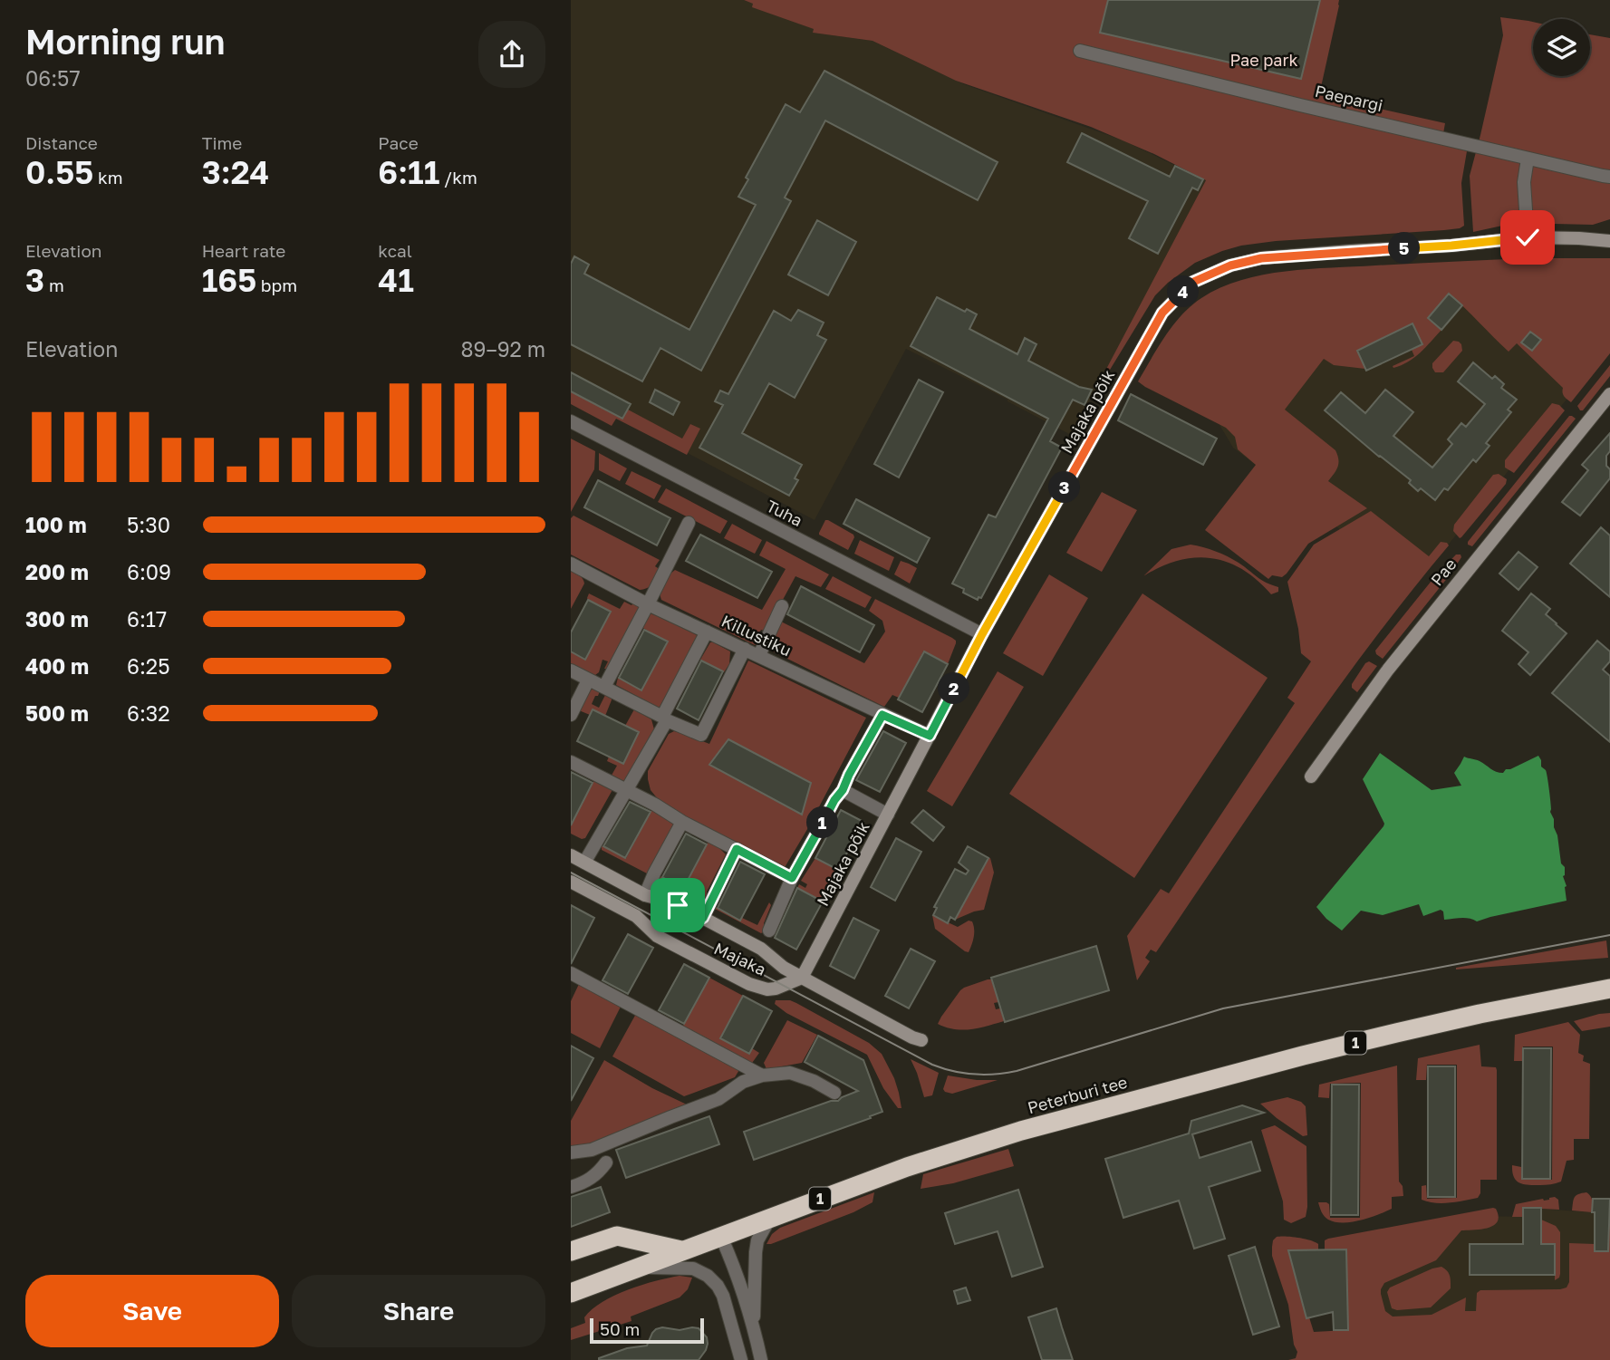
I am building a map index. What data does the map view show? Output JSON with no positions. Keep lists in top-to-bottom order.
{
  "streets": {
    "highway": ["1", "Peterburi tee"],
    "street": [
      "Paepargi",
      "Majaka põik",
      "Tuha",
      "Pae",
      "Killustiku",
      "Majaka"
    ]
  },
  "crossings": [
    ["Majaka põik", "Tuha"],
    ["Majaka põik", "Killustiku"],
    ["Majaka põik", "Majaka"]
  ],
  "parks": ["Pae park"],
  "scale_bar": "50 m",
  "page": {
    "heading": ["Morning run", "06:57"],
    "stats": [
      ["Distance", "0.55 km"],
      ["Time", "3:24"],
      ["Pace", "6:11 /km"],
      ["Elevation", "3 m"],
      ["Heart rate", "165 bpm"],
      ["kcal", "41"]
    ],
    "pins": [
      "5",
      "4",
      "3",
      "2",
      "1"
    ],
    "chart": ["Elevation", "89–92 m"],
    "list": [
      {
        "name": "100 m",
        "note": "5:30"
      },
      {
        "name": "200 m",
        "note": "6:09"
      },
      {
        "name": "300 m",
        "note": "6:17"
      },
      {
        "name": "400 m",
        "note": "6:25"
      },
      {
        "name": "500 m",
        "note": "6:32"
      }
    ],
    "buttons": ["Save", "Share"],
    "scale": "50 m"
  }
}
